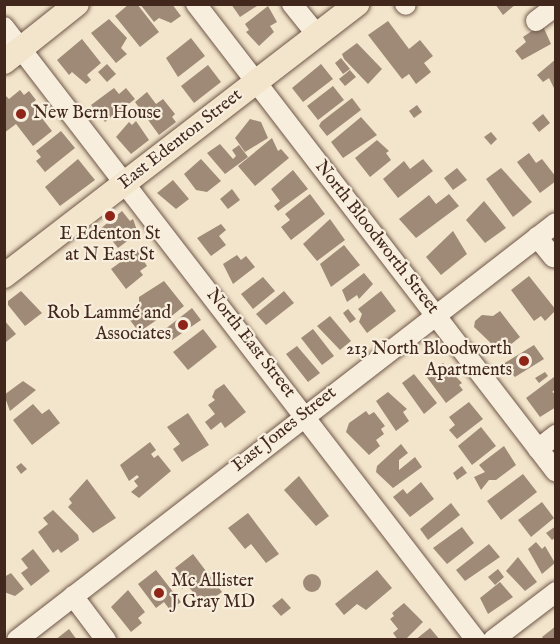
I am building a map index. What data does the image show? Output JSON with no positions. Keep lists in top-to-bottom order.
{
  "streets": {
    "main road": ["East Edenton Street"],
    "street": ["North Bloodworth Street", "North East Street", "East Jones Street"]
  },
  "crossings": [
    ["East Edenton Street", "North Bloodworth Street"],
    ["East Edenton Street", "North East Street"],
    ["North Bloodworth Street", "East Jones Street"],
    ["North East Street", "East Jones Street"]
  ],
  "places": [
    "New Bern House",
    "E Edenton St at N East St",
    "Rob Lammé and Associates",
    "213 North Bloodworth Apartments",
    "Mc Allister J Gray MD"
  ]
}
